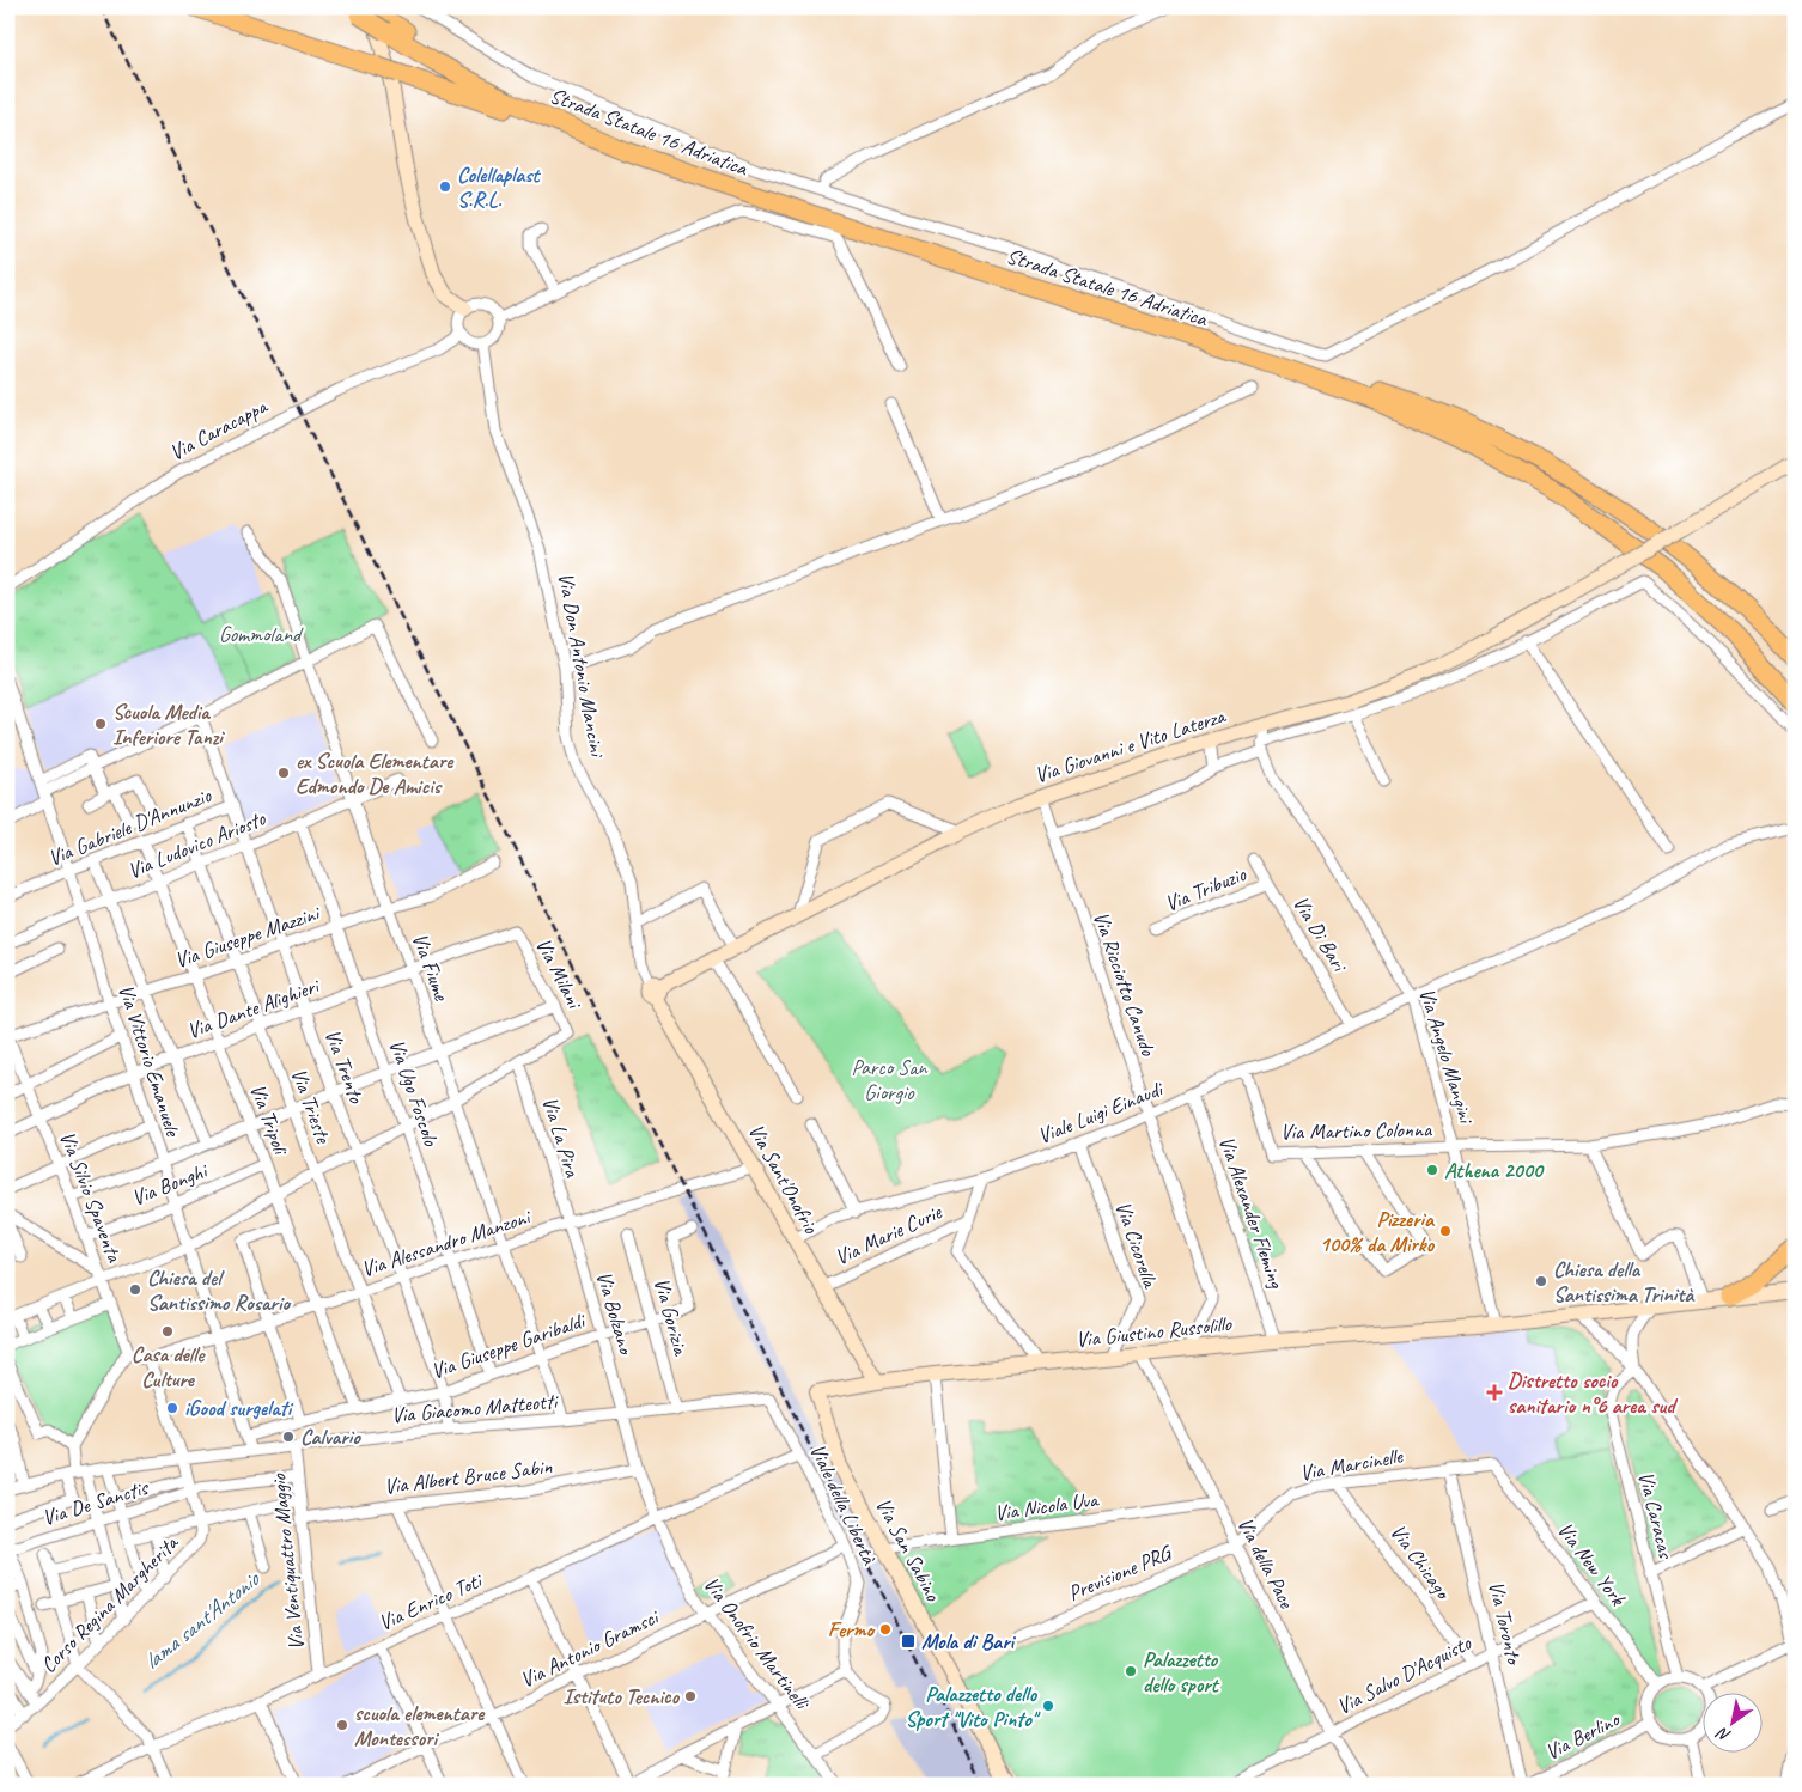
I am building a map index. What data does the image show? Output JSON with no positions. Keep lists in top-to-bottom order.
{
  "streets": {
    "highway": ["Strada Statale 16 Adriatica"],
    "street": [
      "Via Caracappa",
      "Via Don Antonio Mancini",
      "Via Giovanni e Vito Laterza",
      "Via Gabriele D'Annunzio",
      "Via Ludovico Ariosto",
      "Via Tribuzio",
      "Via Di Bari",
      "Via Giuseppe Mazzini",
      "Via Fiume",
      "Via Milani",
      "Via Ricciotto Canudo",
      "Via Dante Alighieri",
      "Via Angelo Mangini",
      "Via Vittorio Emanuele",
      "Via Trento",
      "Via Ugo Foscolo",
      "Via Trieste",
      "Viale Luigi Einaudi",
      "Via Tripoli",
      "Via Martino Colonna",
      "Via La Pira",
      "Via Sant'Onofrio",
      "Via Bonghi",
      "Via Silvio Spaventa",
      "Via Alexander Fleming",
      "Via Marie Curie",
      "Via Alessandro Manzoni",
      "Via Cicorella",
      "Via Bolzano",
      "Via Gorizia",
      "Via Giustino Russolillo",
      "Via Giuseppe Garibaldi",
      "Via Giacomo Matteotti",
      "Via Marcinelle",
      "Via Albert Bruce Sabin",
      "Via De Sanctis",
      "Viale della Libertà",
      "Via Nicola Uva",
      "Via Caracas",
      "Via San Sabino",
      "Via Chicago",
      "Via Ventiquattro Maggio",
      "Via della Pace",
      "Via New York",
      "Previsione PRG",
      "Via Enrico Toti",
      "Corso Regina Margherita",
      "Via Toronto",
      "Via Onofrio Martinelli",
      "Via Antonio Gramsci",
      "Via Salvo D'Acquisto",
      "Via Berlino"
    ]
  },
  "crossings": [
    ["Via Caracappa", "Via Don Antonio Mancini"],
    ["Via Don Antonio Mancini", "Via Giovanni e Vito Laterza"],
    ["Via Don Antonio Mancini", "Via Sant'Onofrio"],
    ["Via Giovanni e Vito Laterza", "Via Ricciotto Canudo"],
    ["Via Giovanni e Vito Laterza", "Via Angelo Mangini"],
    ["Via Giovanni e Vito Laterza", "Via Sant'Onofrio"],
    ["Via Gabriele D'Annunzio", "Via Vittorio Emanuele"],
    ["Via Gabriele D'Annunzio", "Via Trento"],
    ["Via Gabriele D'Annunzio", "Via Trieste"],
    ["Via Gabriele D'Annunzio", "Via Tripoli"],
    ["Via Ludovico Ariosto", "Via Fiume"],
    ["Via Ludovico Ariosto", "Via Vittorio Emanuele"],
    ["Via Ludovico Ariosto", "Via Trento"],
    ["Via Ludovico Ariosto", "Via Ugo Foscolo"],
    ["Via Ludovico Ariosto", "Via Trieste"],
    ["Via Ludovico Ariosto", "Via Tripoli"],
    ["Via Tribuzio", "Via Di Bari"],
    ["Via Di Bari", "Viale Luigi Einaudi"],
    ["Via Giuseppe Mazzini", "Via Fiume"],
    ["Via Giuseppe Mazzini", "Via Vittorio Emanuele"],
    ["Via Giuseppe Mazzini", "Via Trento"],
    ["Via Giuseppe Mazzini", "Via Ugo Foscolo"],
    ["Via Giuseppe Mazzini", "Via Trieste"],
    ["Via Giuseppe Mazzini", "Via Tripoli"],
    ["Via Giuseppe Mazzini", "Via Silvio Spaventa"],
    ["Via Fiume", "Via Dante Alighieri"],
    ["Via Fiume", "Via Alessandro Manzoni"],
    ["Via Fiume", "Via Giuseppe Garibaldi"],
    ["Via Fiume", "Via Giacomo Matteotti"],
    ["Via Milani", "Via Dante Alighieri"],
    ["Via Milani", "Via La Pira"],
    ["Via Ricciotto Canudo", "Viale Luigi Einaudi"],
    ["Via Ricciotto Canudo", "Via Giustino Russolillo"],
    ["Via Dante Alighieri", "Via Vittorio Emanuele"],
    ["Via Dante Alighieri", "Via Trento"],
    ["Via Dante Alighieri", "Via Ugo Foscolo"],
    ["Via Dante Alighieri", "Via Trieste"],
    ["Via Dante Alighieri", "Via Tripoli"],
    ["Via Dante Alighieri", "Via Silvio Spaventa"],
    ["Via Angelo Mangini", "Viale Luigi Einaudi"],
    ["Via Angelo Mangini", "Via Martino Colonna"],
    ["Via Angelo Mangini", "Via Giustino Russolillo"],
    ["Via Vittorio Emanuele", "Via Bonghi"],
    ["Via Vittorio Emanuele", "Via Alessandro Manzoni"],
    ["Via Vittorio Emanuele", "Via Giuseppe Garibaldi"],
    ["Via Vittorio Emanuele", "Via Giacomo Matteotti"],
    ["Via Trento", "Via Alessandro Manzoni"],
    ["Via Trento", "Via Giuseppe Garibaldi"],
    ["Via Trento", "Via Giacomo Matteotti"],
    ["Via Ugo Foscolo", "Via Alessandro Manzoni"],
    ["Via Ugo Foscolo", "Via Giuseppe Garibaldi"],
    ["Via Trieste", "Via Alessandro Manzoni"],
    ["Via Trieste", "Via Giuseppe Garibaldi"],
    ["Viale Luigi Einaudi", "Via Martino Colonna"],
    ["Viale Luigi Einaudi", "Via Sant'Onofrio"],
    ["Viale Luigi Einaudi", "Via Alexander Fleming"],
    ["Viale Luigi Einaudi", "Via Cicorella"],
    ["Via Tripoli", "Via Bonghi"],
    ["Via Tripoli", "Via Alessandro Manzoni"],
    ["Via Tripoli", "Via Giuseppe Garibaldi"],
    ["Via La Pira", "Via Alessandro Manzoni"],
    ["Via La Pira", "Via Bolzano"],
    ["Via Sant'Onofrio", "Via Marie Curie"],
    ["Via Sant'Onofrio", "Via Alessandro Manzoni"],
    ["Via Sant'Onofrio", "Via Giustino Russolillo"],
    ["Via Bonghi", "Via Silvio Spaventa"],
    ["Via Alexander Fleming", "Via Giustino Russolillo"],
    ["Via Alessandro Manzoni", "Via Bolzano"],
    ["Via Alessandro Manzoni", "Corso Regina Margherita"],
    ["Via Cicorella", "Via Giustino Russolillo"],
    ["Via Bolzano", "Via Giuseppe Garibaldi"],
    ["Via Bolzano", "Via Giacomo Matteotti"],
    ["Via Bolzano", "Via Onofrio Martinelli"],
    ["Via Gorizia", "Via Giuseppe Garibaldi"],
    ["Via Gorizia", "Via Giacomo Matteotti"],
    ["Via Giustino Russolillo", "Via San Sabino"],
    ["Via Giustino Russolillo", "Via della Pace"],
    ["Via Giacomo Matteotti", "Viale della Libertà"],
    ["Via Giacomo Matteotti", "Via Ventiquattro Maggio"],
    ["Via Giacomo Matteotti", "Corso Regina Margherita"],
    ["Via Giacomo Matteotti", "Via Onofrio Martinelli"],
    ["Via Marcinelle", "Via Chicago"],
    ["Via Marcinelle", "Via della Pace"],
    ["Via Marcinelle", "Via New York"],
    ["Via Marcinelle", "Previsione PRG"],
    ["Via Marcinelle", "Via Toronto"],
    ["Via Albert Bruce Sabin", "Via Ventiquattro Maggio"],
    ["Via Albert Bruce Sabin", "Via Onofrio Martinelli"],
    ["Via De Sanctis", "Via Ventiquattro Maggio"],
    ["Via De Sanctis", "Corso Regina Margherita"],
    ["Viale della Libertà", "Via Enrico Toti"],
    ["Viale della Libertà", "Via Antonio Gramsci"],
    ["Via Nicola Uva", "Via San Sabino"],
    ["Via Nicola Uva", "Via della Pace"],
    ["Via Caracas", "Via New York"],
    ["Via Caracas", "Via Berlino"],
    ["Via Chicago", "Via Salvo D'Acquisto"],
    ["Via Ventiquattro Maggio", "Via Enrico Toti"],
    ["Via della Pace", "Previsione PRG"],
    ["Via della Pace", "Via Salvo D'Acquisto"],
    ["Via New York", "Via Salvo D'Acquisto"],
    ["Via New York", "Via Berlino"],
    ["Via Enrico Toti", "Via Onofrio Martinelli"],
    ["Via Toronto", "Via Salvo D'Acquisto"],
    ["Via Onofrio Martinelli", "Via Antonio Gramsci"]
  ],
  "water": ["lama sant'Antonio"],
  "parks": ["Gommoland", "Parco San Giorgio"],
  "places": {
    "other": [
      "Colellaplast S.R.L.",
      "Scuola Media Inferiore Tanzi",
      "ex Scuola Elementare Edmondo De Amicis",
      "Athena 2000",
      "Pizzeria 100% da Mirko",
      "Chiesa della Santissima Trinità",
      "Chiesa del Santissimo Rosario",
      "Casa delle Culture",
      "iGood surgelati",
      "Calvario",
      "Fermo",
      "Palazzetto dello sport",
      "Istituto Tecnico",
      "Palazzetto dello Sport \"Vito Pinto\"",
      "scuola elementare Montessori"
    ],
    "health": ["Distretto socio sanitario n°6 area sud"],
    "transit": ["Mola di Bari"]
  },
  "north": "bottom left"
}
